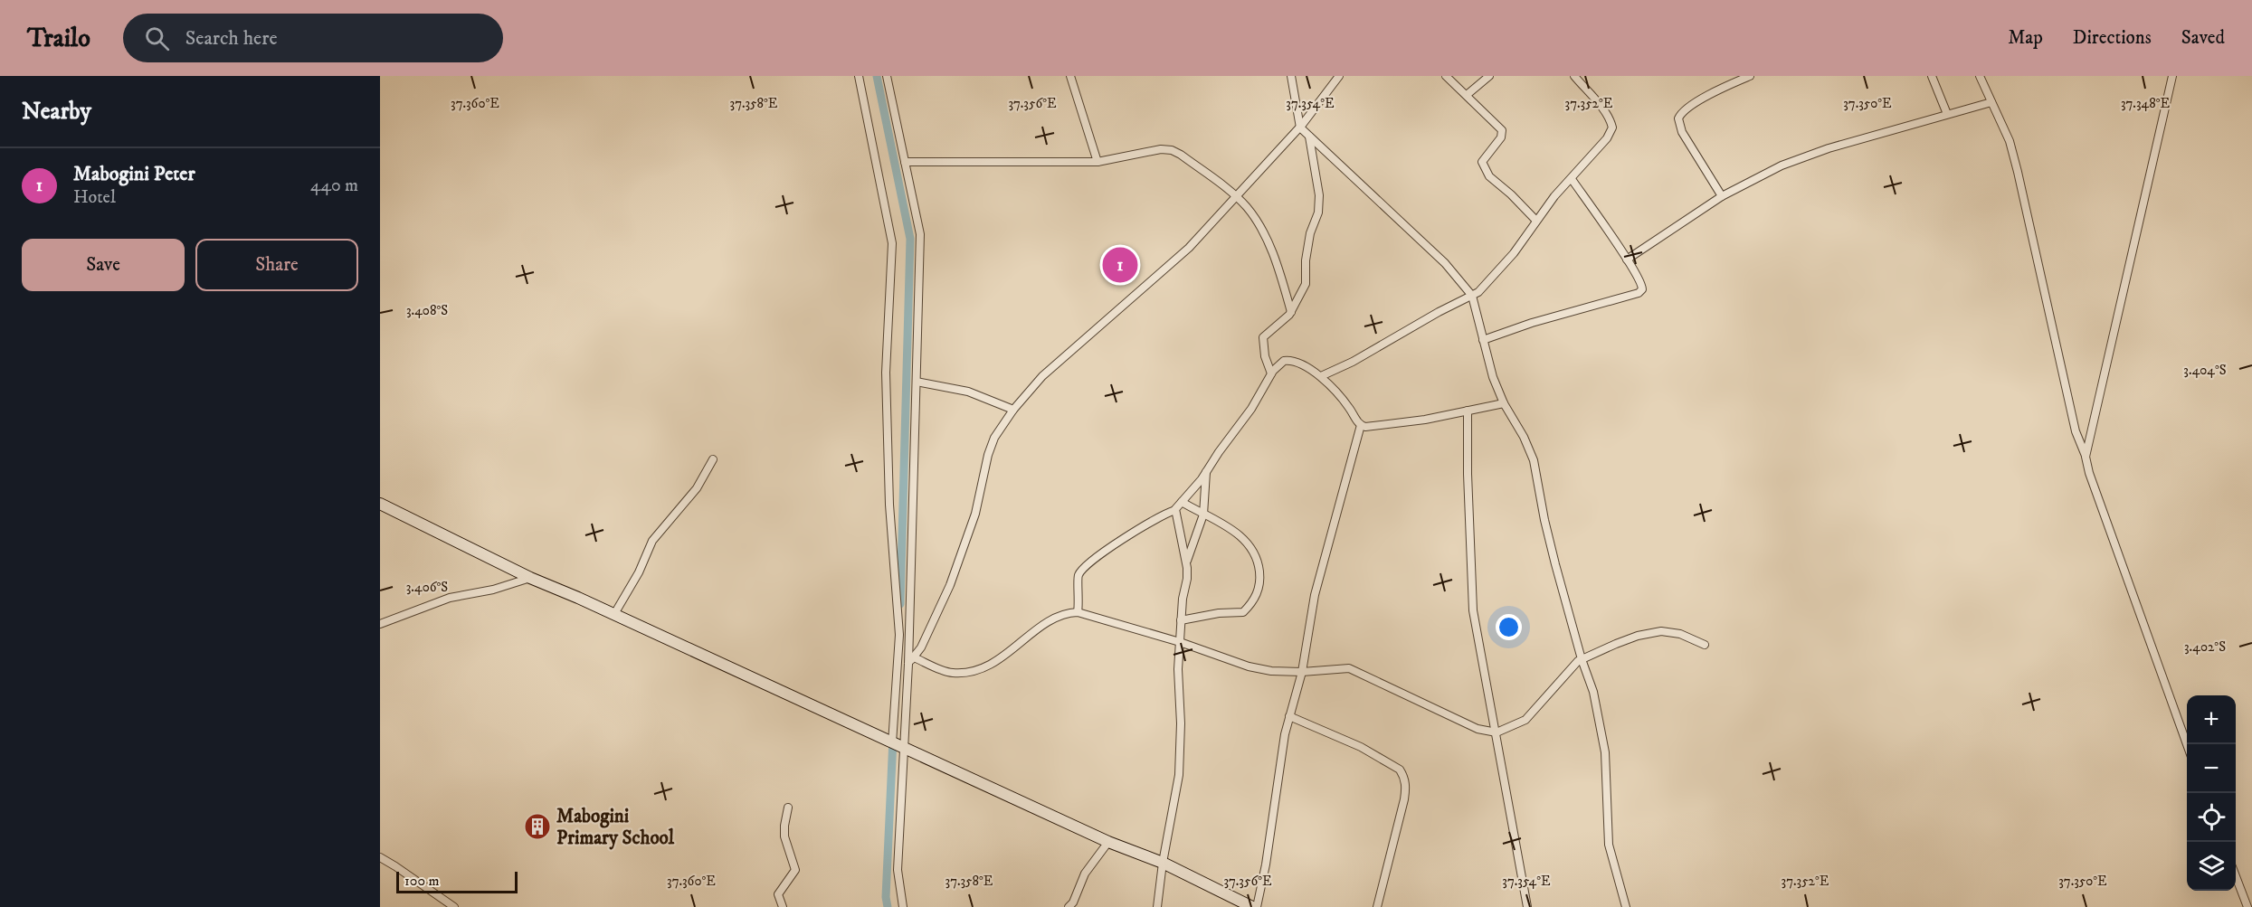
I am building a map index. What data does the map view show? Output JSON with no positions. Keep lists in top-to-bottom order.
{
  "places": {
    "building": ["Mabogini Primary School"]
  },
  "scale_bar": "100 m",
  "page": {
    "header": "Trailo",
    "search": "Search here",
    "nav": ["Map", "Directions", "Saved"],
    "heading": "Nearby",
    "list": [
      {
        "mark": "1",
        "name": "Mabogini Peter",
        "note": "Hotel",
        "value": "440 m"
      }
    ],
    "buttons": ["Save", "Share"],
    "pins": "1",
    "map_buttons": ["+", "−"],
    "scale": "100 m"
  },
  "coordinates": [
    "37.360°E",
    "37.358°E",
    "37.356°E",
    "37.354°E",
    "37.352°E",
    "37.350°E",
    "37.348°E",
    "3.408°S",
    "3.404°S",
    "3.406°S",
    "3.402°S"
  ]
}
